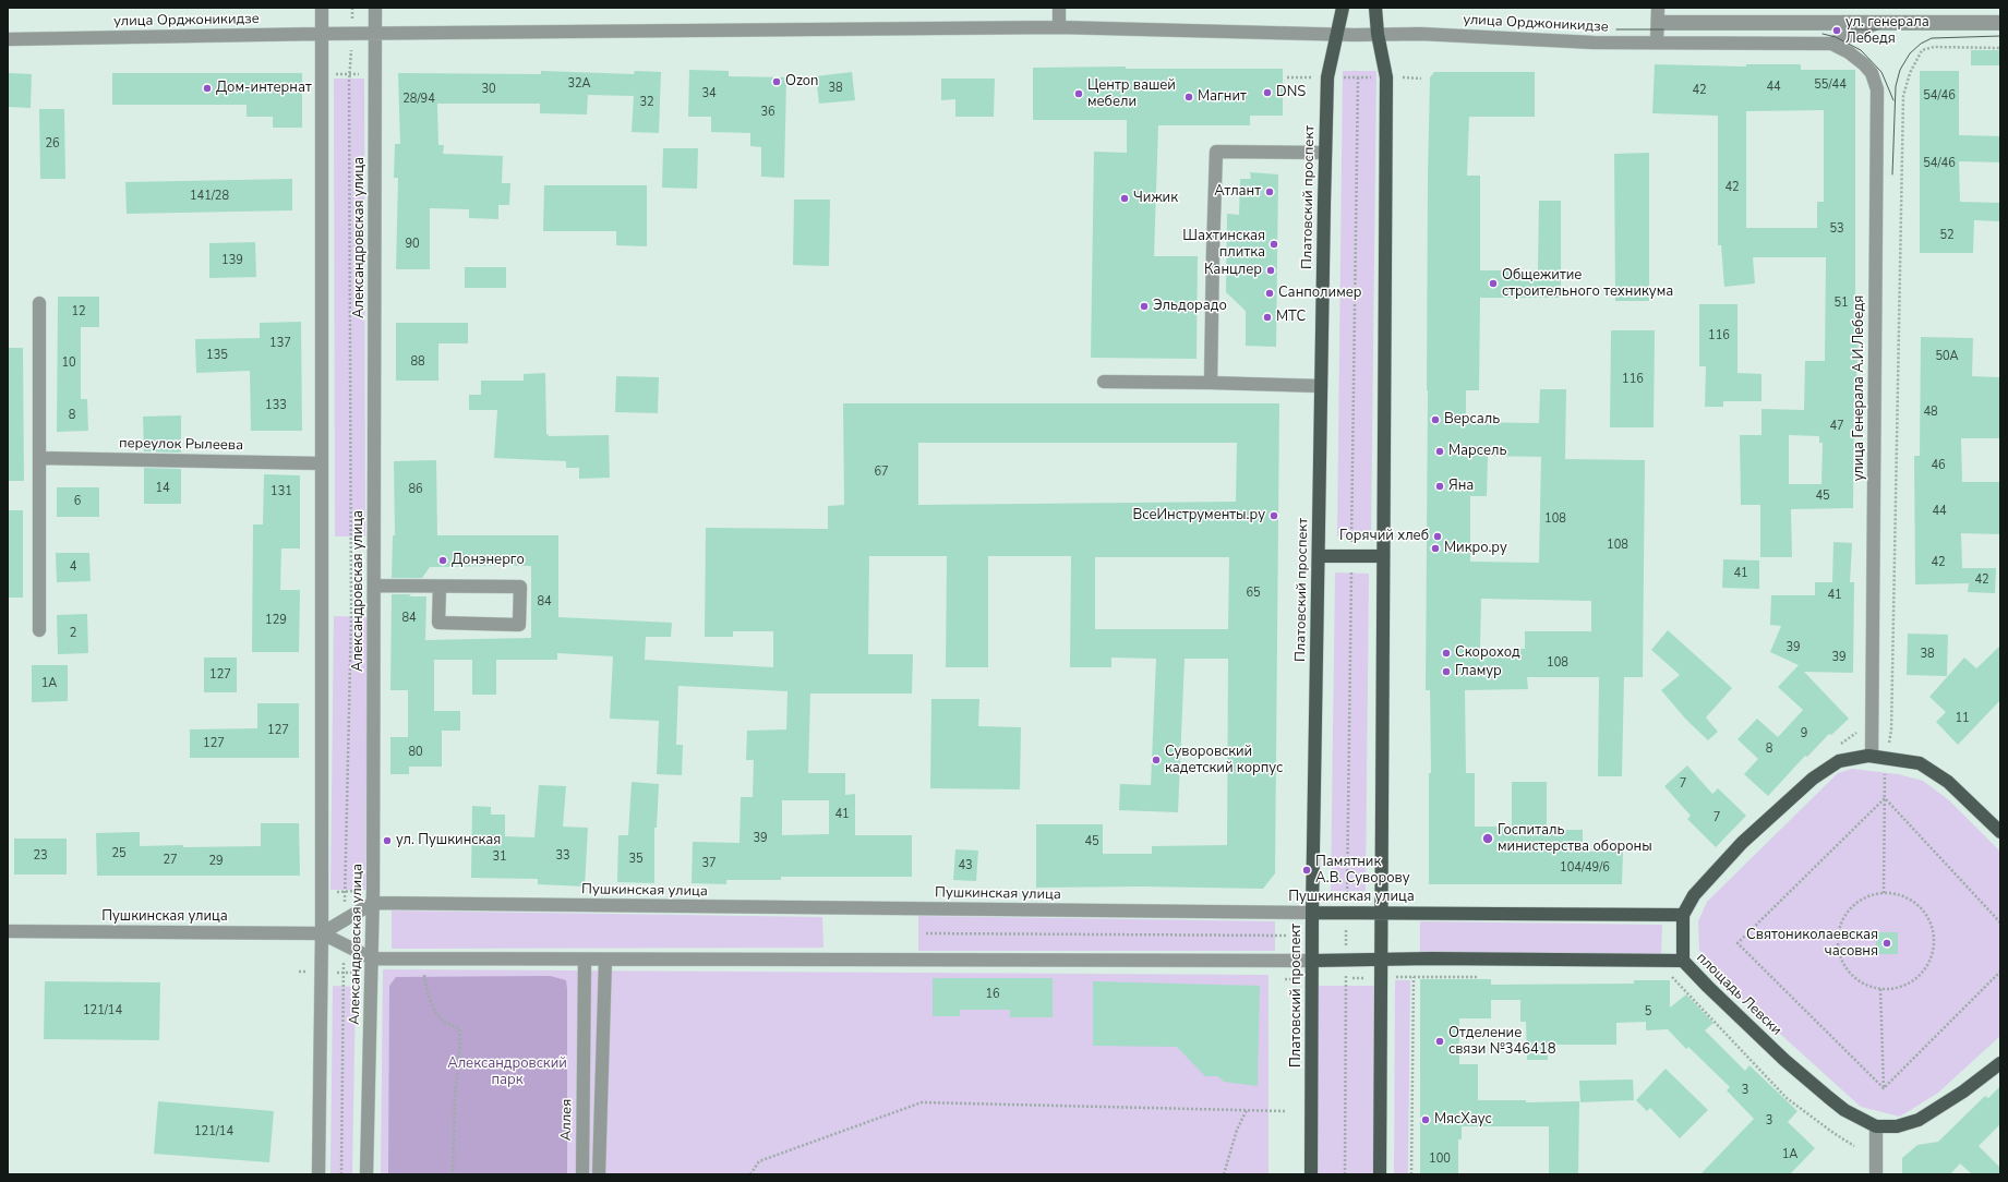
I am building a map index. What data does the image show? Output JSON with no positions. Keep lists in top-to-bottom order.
{
  "streets": {
    "main road": ["Платовский проспект", "Пушкинская улица", "площадь Левски"],
    "street": [
      "улица Орджоникидзе",
      "Александровская улица",
      "улица Генерала А.И.Лебедя",
      "переулок Рылеева",
      "Аллея"
    ]
  },
  "crossings": [
    ["улица Орджоникидзе", "Платовский проспект"],
    ["улица Орджоникидзе", "Александровская улица"],
    ["улица Орджоникидзе", "улица Генерала А.И.Лебедя"],
    ["Платовский проспект", "Пушкинская улица"],
    ["Александровская улица", "Пушкинская улица"],
    ["улица Генерала А.И.Лебедя", "площадь Левски"],
    ["Пушкинская улица", "площадь Левски"],
    ["Пушкинская улица", "Аллея"]
  ],
  "parks": ["Александровский парк"],
  "places": [
    "ул. генерала Лебедя",
    "Ozon",
    "Дом-интернат",
    "DNS",
    "Центр вашей мебели",
    "Магнит",
    "Атлант",
    "Чижик",
    "Шахтинская плитка",
    "Канцлер",
    "Общежитие строительного техникума",
    "Санполимер",
    "Эльдорадо",
    "МТС",
    "Версаль",
    "Марсель",
    "Яна",
    "ВсеИнструменты.ру",
    "Горячий хлеб",
    "Микро.ру",
    "Донэнерго",
    "Скороход",
    "Гламур",
    "Суворовский кадетский корпус",
    "Госпиталь министерства обороны",
    "ул. Пушкинская",
    "Памятник А.В. Суворову",
    "Святониколаевская часовня",
    "Отделение связи №346418",
    "МясХаус"
  ],
  "house_numbers": [
    "32А",
    "55/44",
    "44",
    "38",
    "30",
    "42",
    "34",
    "54/46",
    "28/94",
    "32",
    "36",
    "26",
    "54/46",
    "42",
    "141/28",
    "53",
    "52",
    "90",
    "139",
    "51",
    "12",
    "116",
    "137",
    "135",
    "50А",
    "88",
    "10",
    "116",
    "133",
    "48",
    "8",
    "47",
    "46",
    "67",
    "14",
    "86",
    "131",
    "45",
    "6",
    "44",
    "108",
    "108",
    "42",
    "4",
    "41",
    "42",
    "65",
    "41",
    "84",
    "84",
    "129",
    "2",
    "39",
    "38",
    "39",
    "108",
    "127",
    "1А",
    "11",
    "127",
    "9",
    "127",
    "8",
    "80",
    "7",
    "41",
    "7",
    "39",
    "45",
    "25",
    "23",
    "33",
    "31",
    "35",
    "27",
    "29",
    "37",
    "43",
    "104/49/6",
    "16",
    "121/14",
    "5",
    "3",
    "3",
    "121/14",
    "1А",
    "100"
  ]
}
